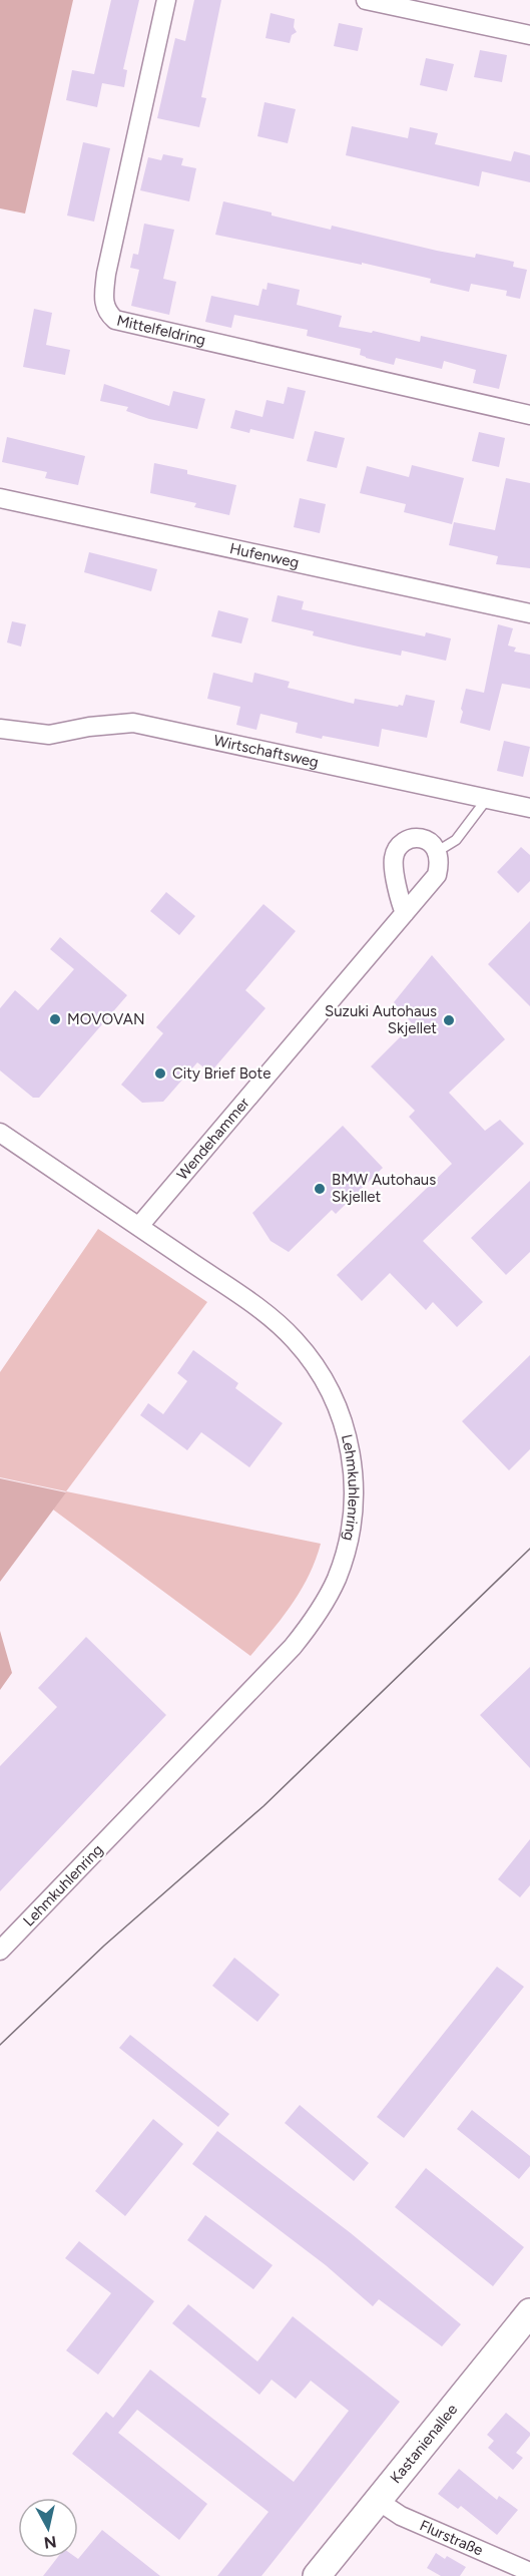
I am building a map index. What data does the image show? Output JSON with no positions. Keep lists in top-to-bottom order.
{
  "streets": {
    "street": [
      "Mittelfeldring",
      "Hufenweg",
      "Wirtschaftsweg",
      "Wendehammer",
      "Lehmkuhlenring",
      "Kastanienallee",
      "Flurstraße"
    ]
  },
  "crossings": [
    ["Wendehammer", "Lehmkuhlenring"],
    ["Kastanienallee", "Flurstraße"]
  ],
  "places": [
    "MOVOVAN",
    "Suzuki Autohaus Skjellet",
    "City Brief Bote",
    "BMW Autohaus Skjellet"
  ],
  "north": "bottom"
}
